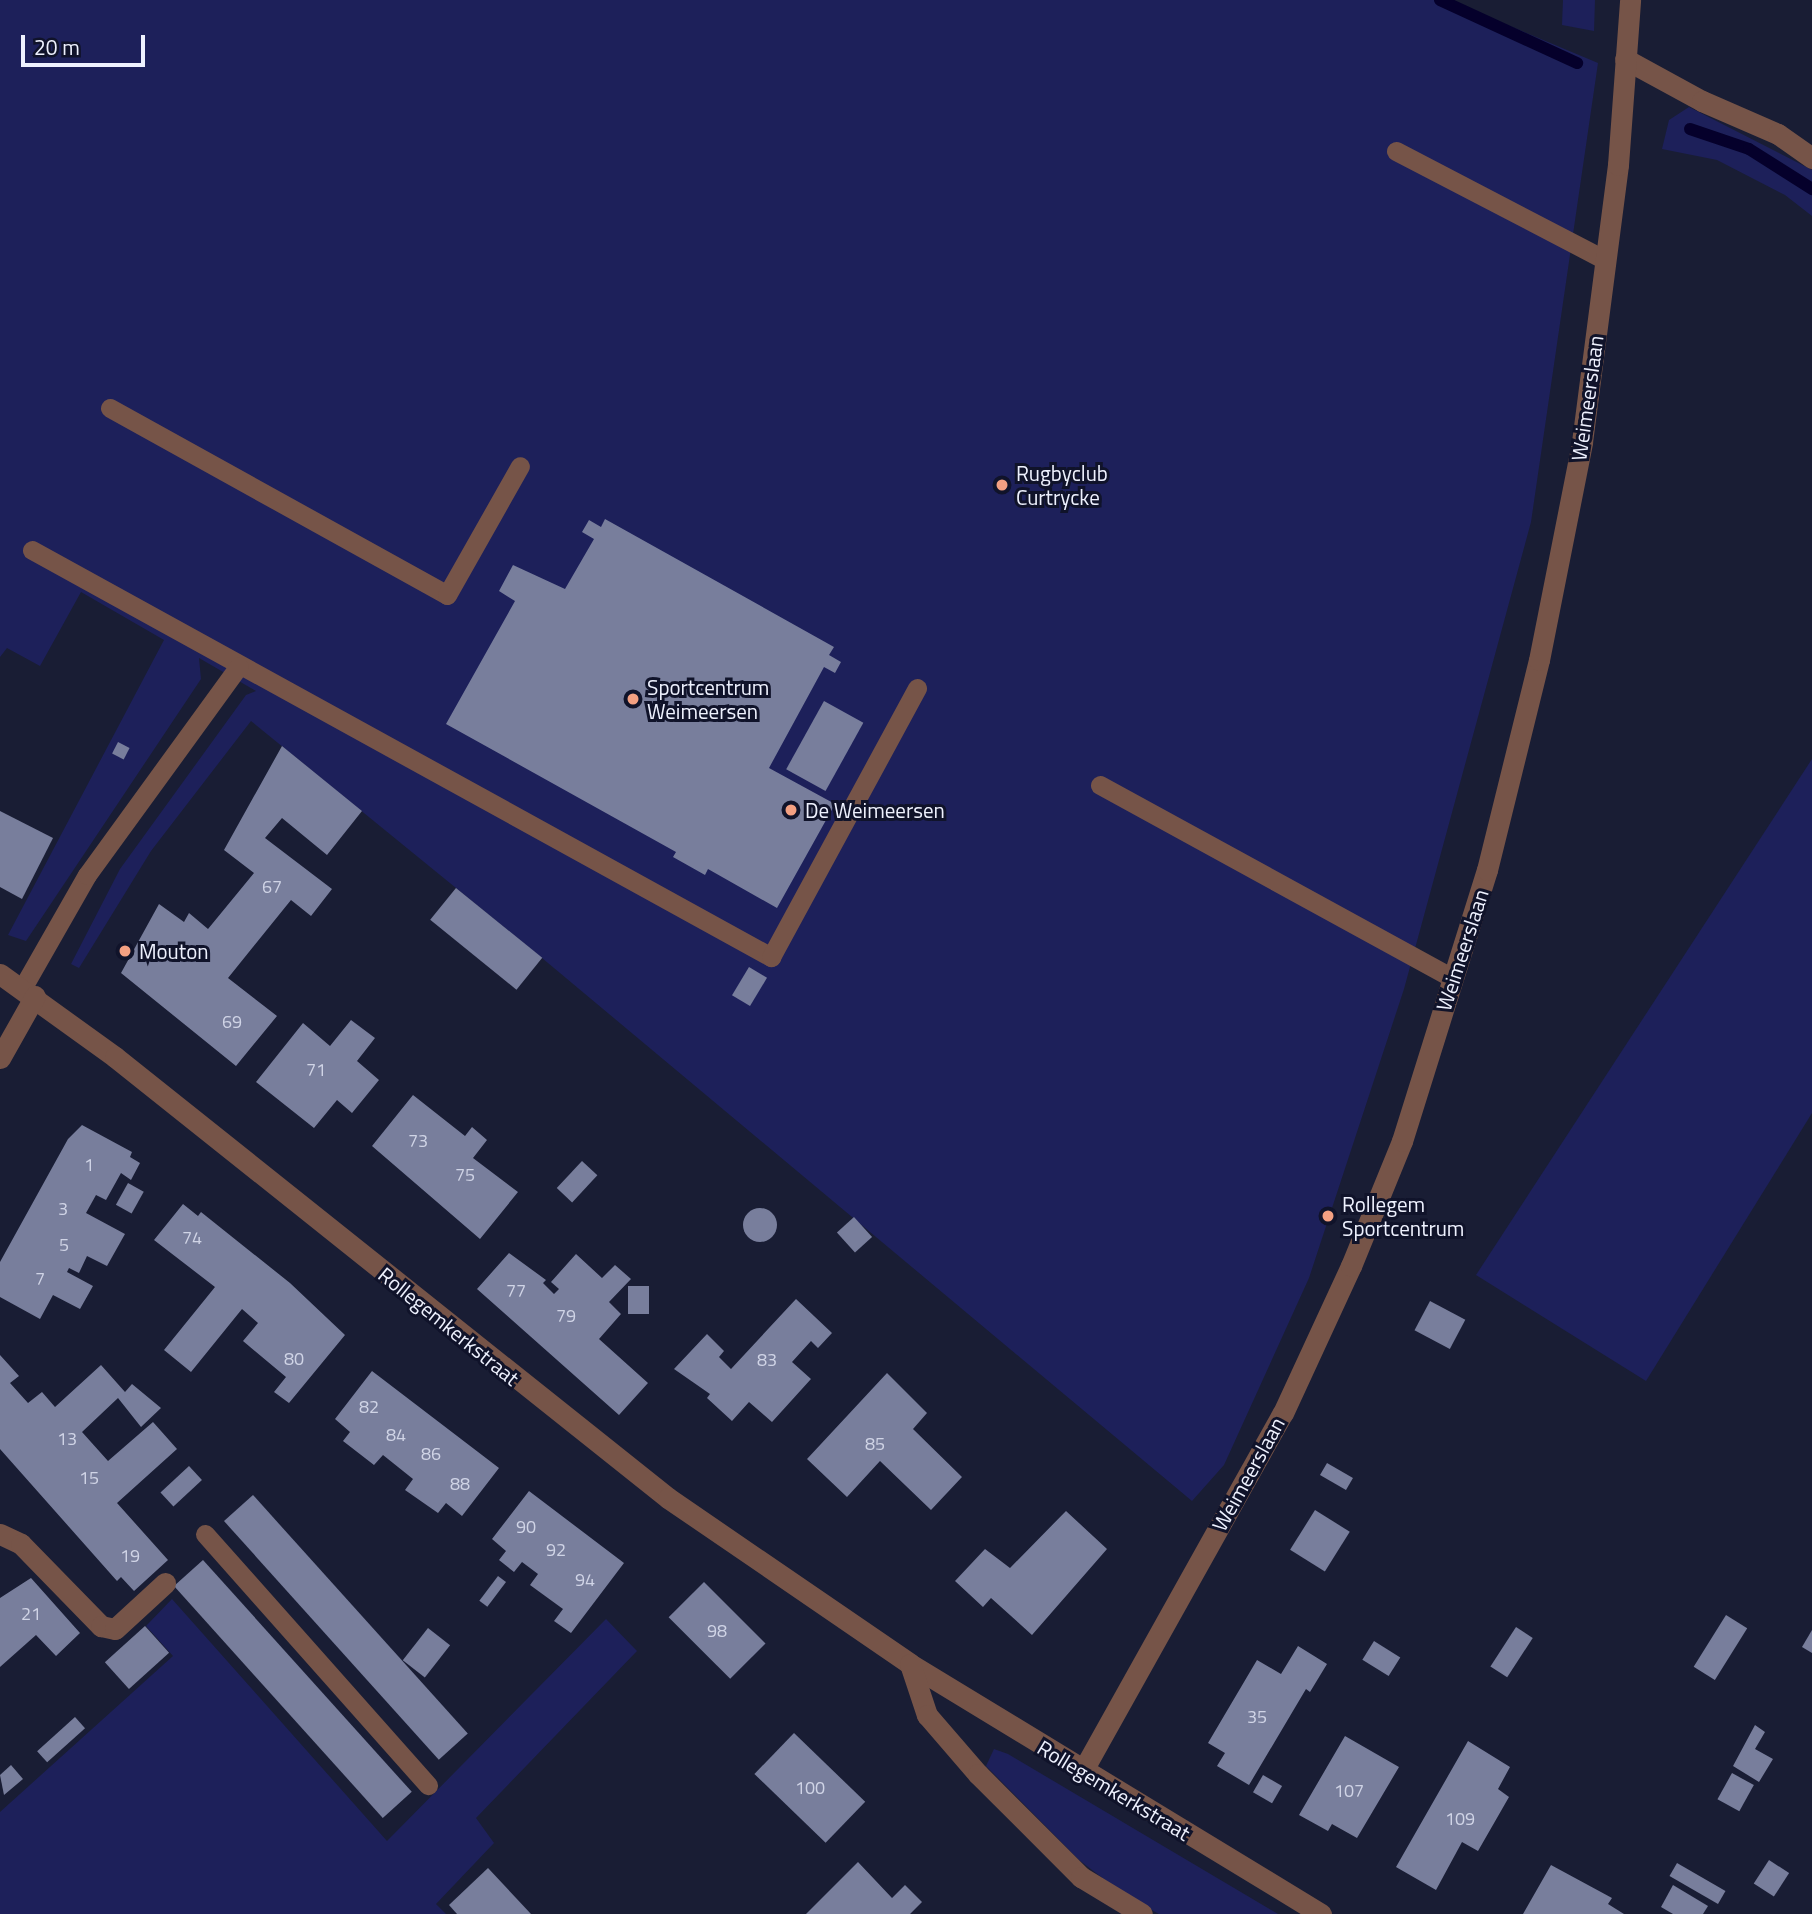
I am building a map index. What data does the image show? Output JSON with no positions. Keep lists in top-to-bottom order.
{
  "streets": {
    "street": ["Weimeerslaan", "Rollegemkerkstraat"]
  },
  "crossings": [
    ["Weimeerslaan", "Rollegemkerkstraat"]
  ],
  "places": [
    "Rugbyclub Curtrycke",
    "Sportcentrum Weimeersen",
    "De Weimeersen",
    "Mouton",
    "Rollegem Sportcentrum"
  ],
  "house_numbers": [
    "67",
    "69",
    "71",
    "73",
    "1",
    "75",
    "3",
    "74",
    "5",
    "7",
    "77",
    "79",
    "80",
    "83",
    "82",
    "84",
    "13",
    "85",
    "86",
    "15",
    "88",
    "90",
    "92",
    "19",
    "94",
    "21",
    "98",
    "35",
    "100",
    "107",
    "109"
  ],
  "scale_bar": "20 m"
}
